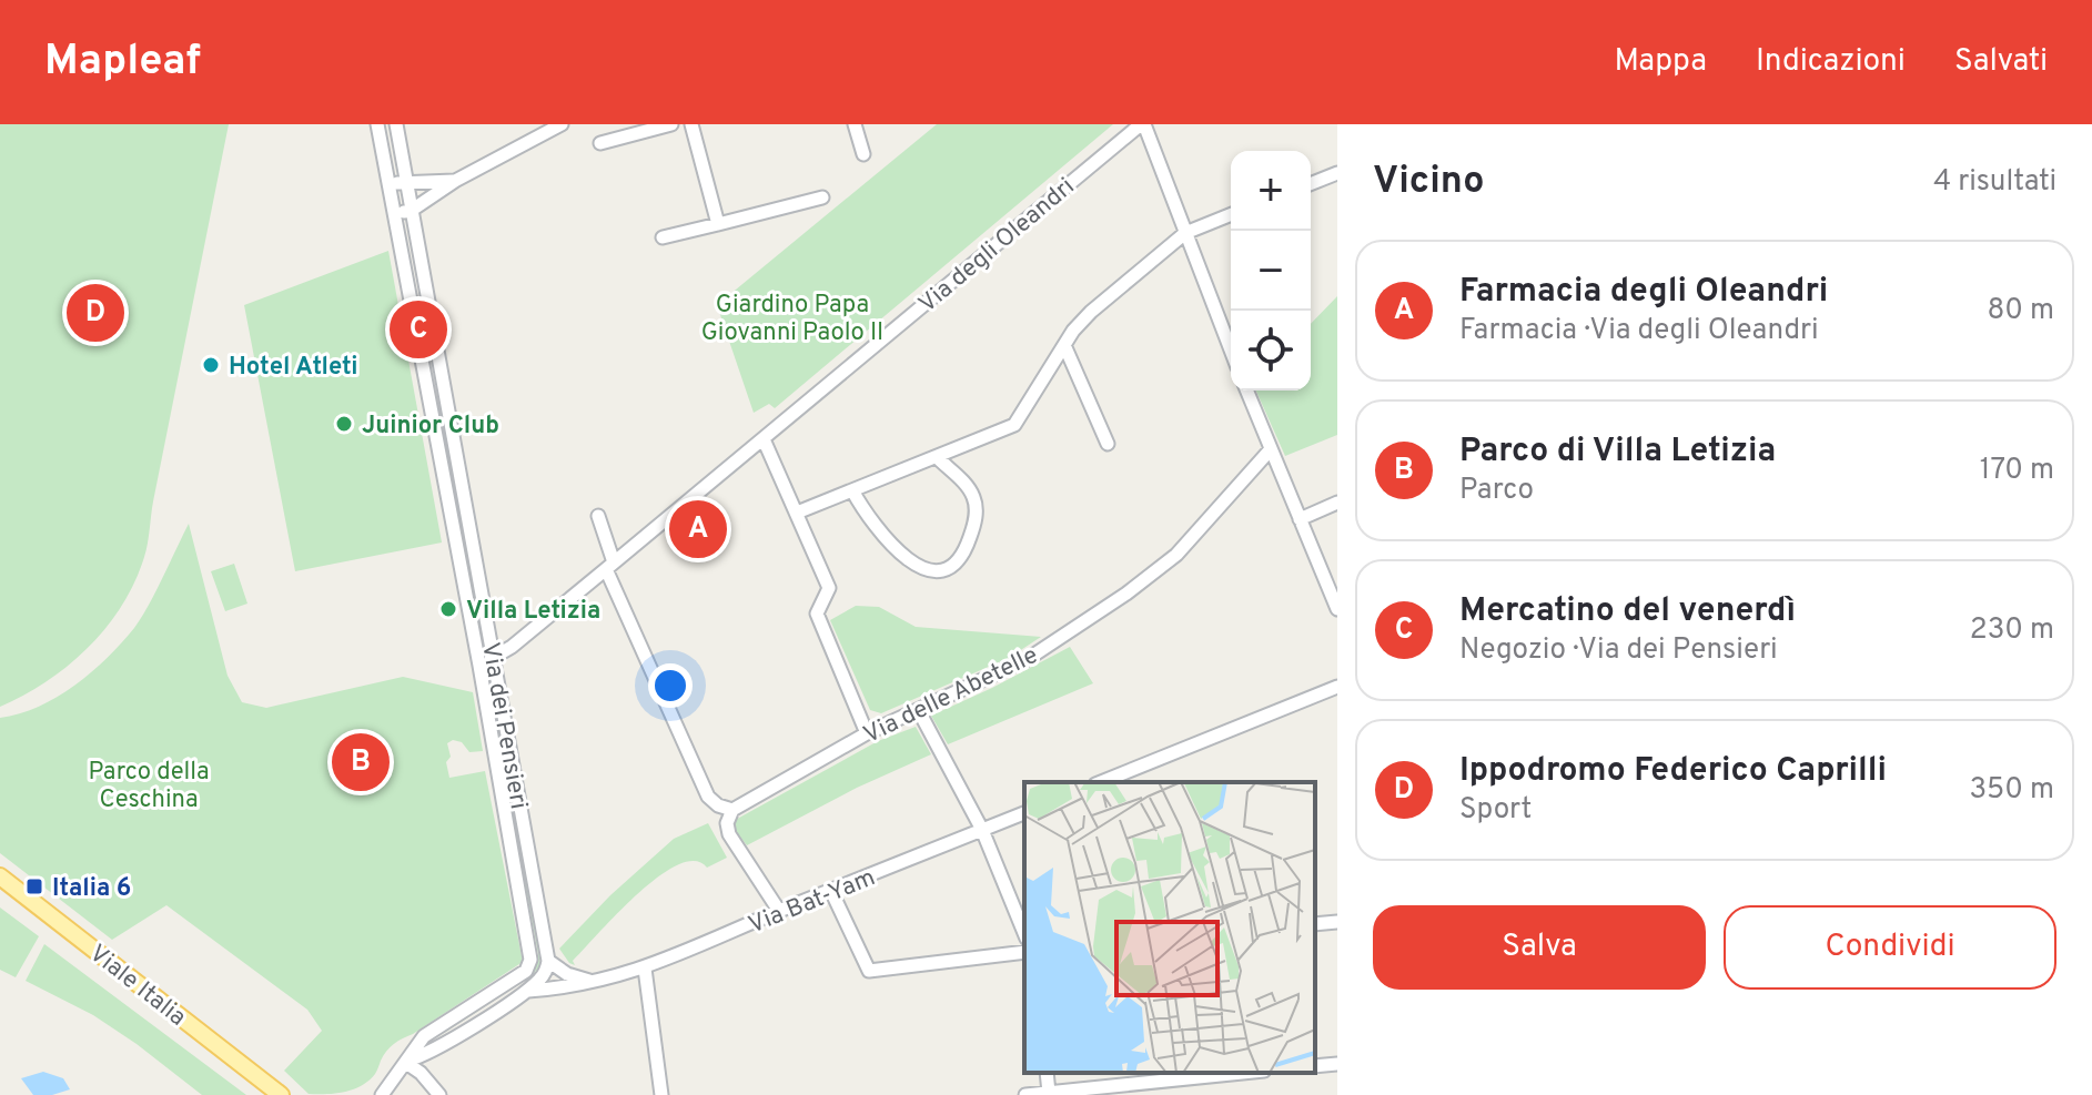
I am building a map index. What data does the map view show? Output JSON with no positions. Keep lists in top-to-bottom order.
{
  "streets": {
    "main road": ["Viale Italia"],
    "street": [
      "Via degli Oleandri",
      "Via delle Abetelle",
      "Via dei Pensieri",
      "Via Bat-Yam"
    ]
  },
  "crossings": [
    ["Via degli Oleandri", "Via dei Pensieri"],
    ["Via dei Pensieri", "Via Bat-Yam"]
  ],
  "parks": ["Giardino Papa Giovanni Paolo II", "Parco della Ceschina"],
  "places": {
    "other": ["Hotel Atleti", "Juinior Club", "Villa Letizia"],
    "transit": ["Italia 6"]
  },
  "page": {
    "header": "Mapleaf",
    "nav": ["Mappa", "Indicazioni", "Salvati"],
    "heading": ["Vicino", "4 risultati"],
    "map_buttons": ["+", "−"],
    "list": [
      {
        "mark": "A",
        "name": "Farmacia degli Oleandri",
        "note": "Farmacia · Via degli Oleandri",
        "value": "80 m"
      },
      {
        "mark": "B",
        "name": "Parco di Villa Letizia",
        "note": "Parco",
        "value": "170 m"
      },
      {
        "mark": "C",
        "name": "Mercatino del venerdì",
        "note": "Negozio · Via dei Pensieri",
        "value": "230 m"
      },
      {
        "mark": "D",
        "name": "Ippodromo Federico Caprilli",
        "note": "Sport",
        "value": "350 m"
      }
    ],
    "pins": [
      "D",
      "C",
      "A",
      "B"
    ],
    "buttons": ["Salva", "Condividi"]
  }
}
